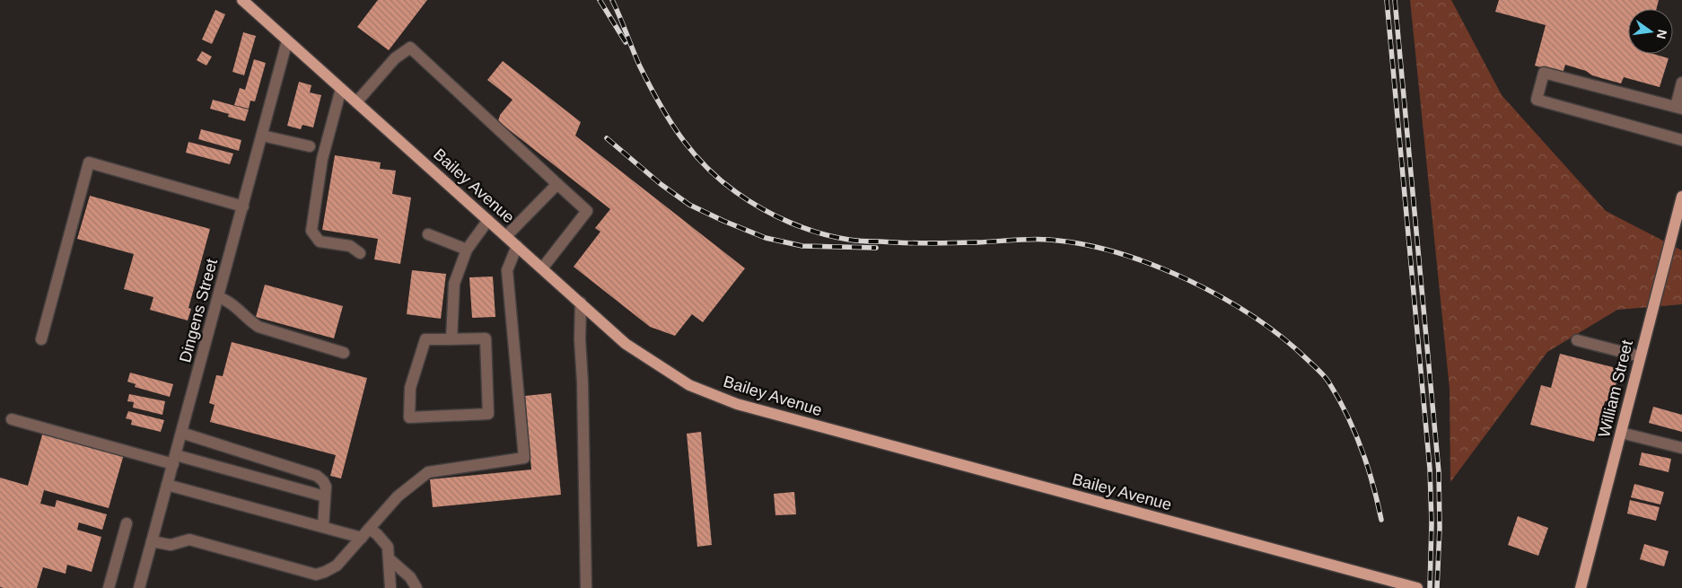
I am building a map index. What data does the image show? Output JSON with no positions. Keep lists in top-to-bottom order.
{
  "streets": {
    "main road": ["Bailey Avenue", "William Street"],
    "street": ["Dingens Street"]
  },
  "crossings": [
    ["Bailey Avenue", "Dingens Street"]
  ],
  "north": "right"
}
